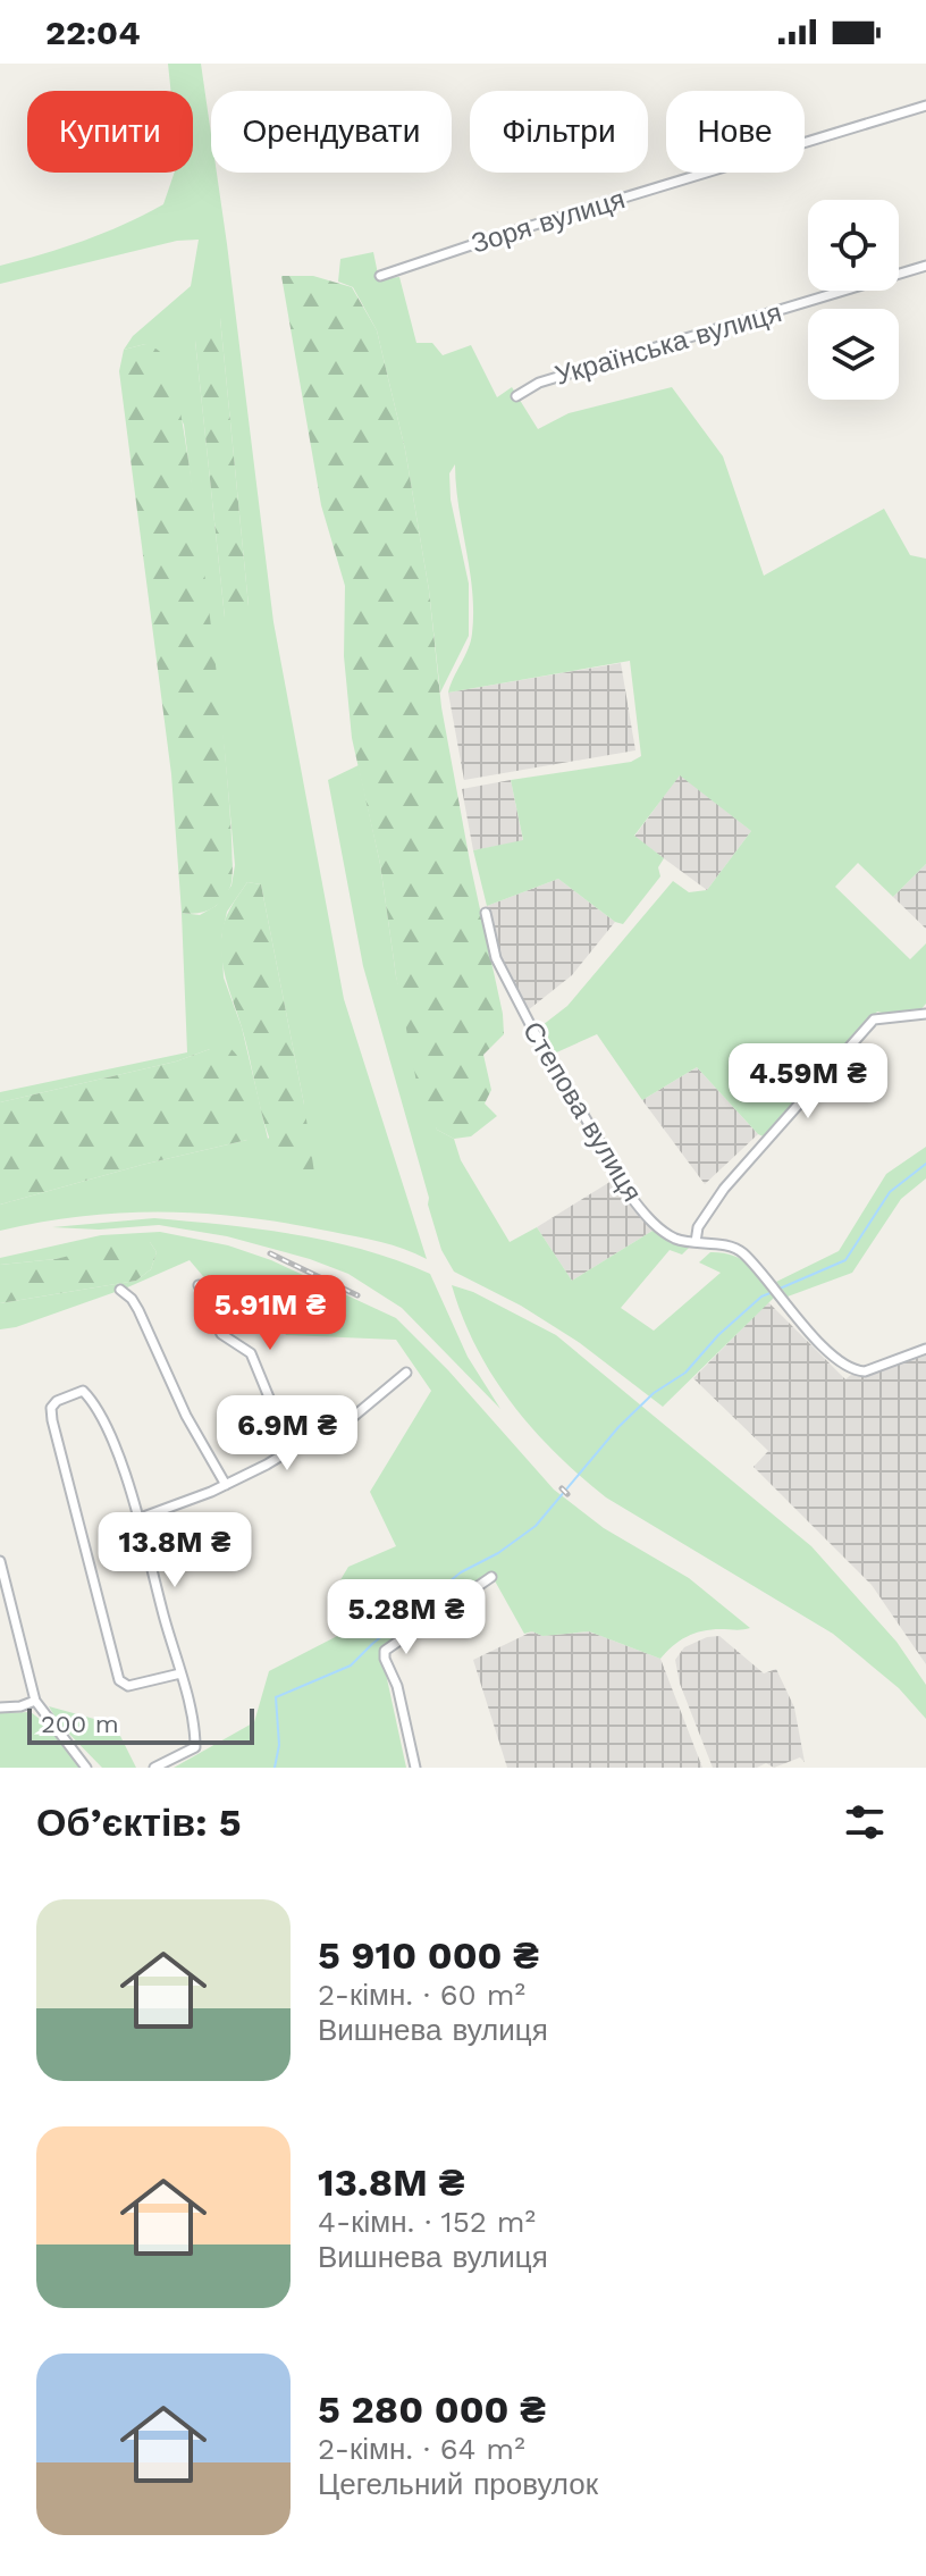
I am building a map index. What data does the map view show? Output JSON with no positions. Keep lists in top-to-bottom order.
{
  "streets": {
    "street": ["Зоря вулиця", "Українська вулиця", "Степова вулиця"]
  },
  "scale_bar": "200 m",
  "page": {
    "status": "22:04",
    "chip": [
      "Купити",
      "Орендувати",
      "Фільтри",
      "Нове"
    ],
    "price": [
      "4.59M ₴",
      "5.91M ₴",
      "6.9M ₴",
      "13.8M ₴",
      "5.28M ₴"
    ],
    "scale": "200 m",
    "heading": "Об’єктів: 5",
    "list": [
      {
        "name": "5 910 000 ₴",
        "note": "2-кімн. · 60 m² · Вишнева вулиця"
      },
      {
        "name": "13.8M ₴",
        "note": "4-кімн. · 152 m² · Вишнева вулиця"
      },
      {
        "name": "5 280 000 ₴",
        "note": "2-кімн. · 64 m² · Цегельний провулок"
      }
    ]
  }
}
